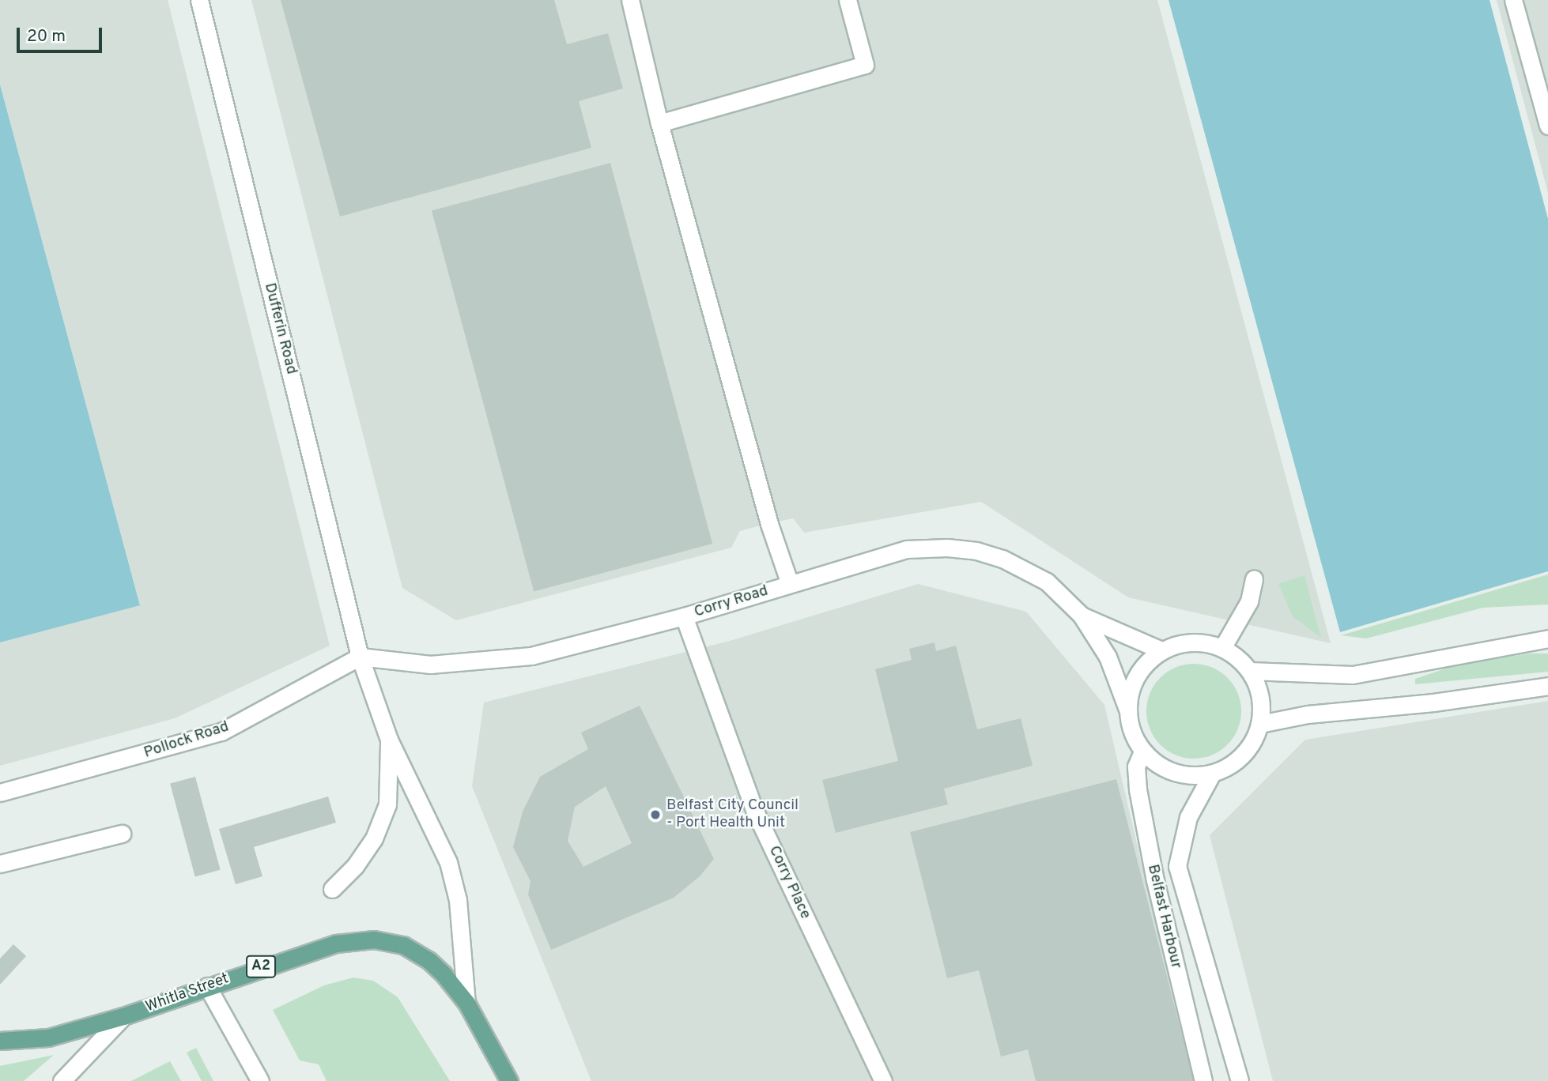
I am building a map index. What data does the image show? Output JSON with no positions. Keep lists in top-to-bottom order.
{
  "streets": {
    "main road": ["A2", "Whitla Street"],
    "street": [
      "Dufferin Road",
      "Corry Road",
      "Pollock Road",
      "Corry Place",
      "Belfast Harbour"
    ]
  },
  "crossings": [
    ["Dufferin Road", "Corry Road"],
    ["Dufferin Road", "Pollock Road"],
    ["Corry Road", "Pollock Road"],
    ["Corry Road", "Corry Place"],
    ["Corry Road", "Belfast Harbour"],
    ["A2", "Whitla Street"]
  ],
  "places": ["Belfast City Council - Port Health Unit"],
  "scale_bar": "20 m"
}
